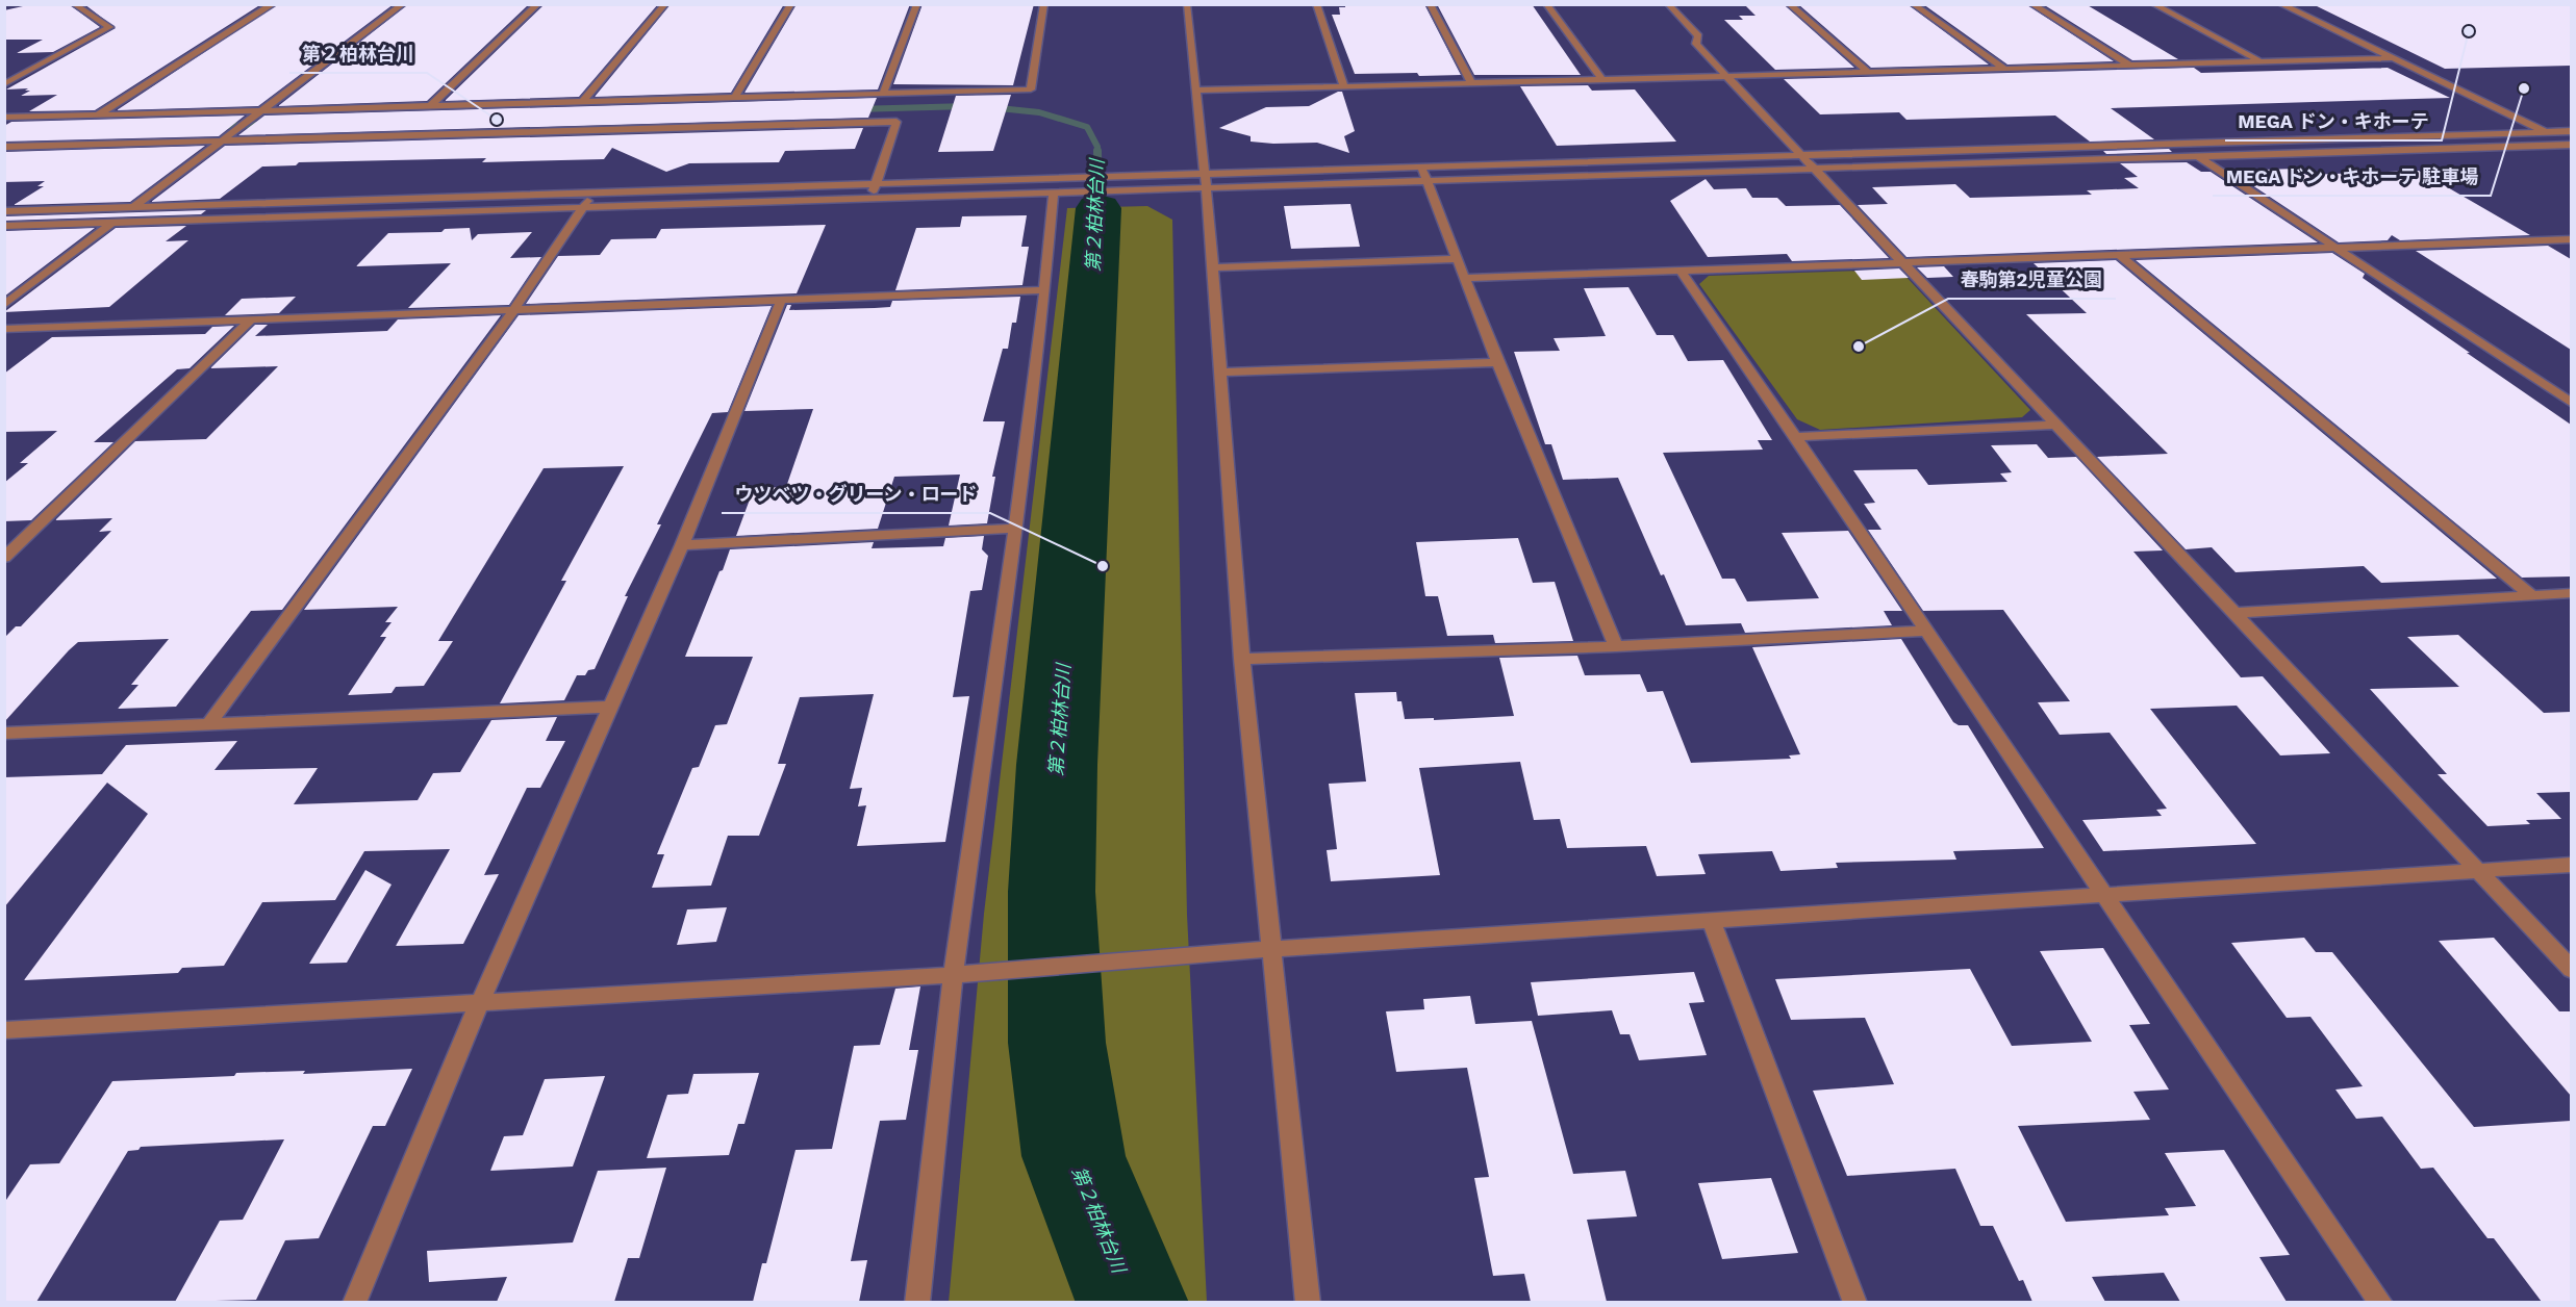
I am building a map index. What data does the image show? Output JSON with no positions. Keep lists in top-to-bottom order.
{
  "water": ["第２柏林台川"],
  "places": [
    "MEGA ドン・キホーテ",
    "MEGA ドン・キホーテ 駐車場",
    "第２柏林台川",
    "春駒第2児童公園",
    "ウツベツ・グリーン・ロード"
  ]
}
